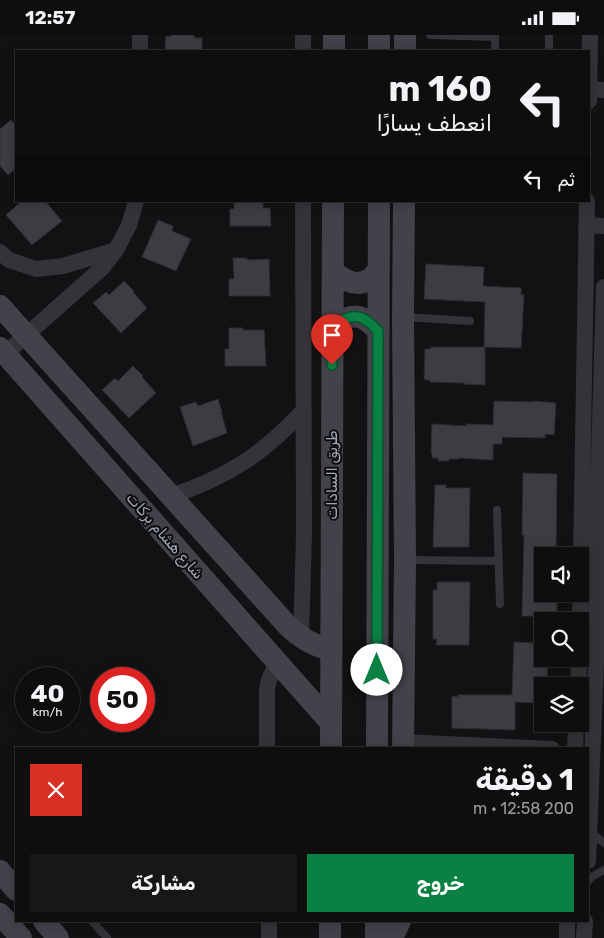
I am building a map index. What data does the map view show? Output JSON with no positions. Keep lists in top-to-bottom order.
{
  "streets": {
    "street": ["طريق السادات", "شارع هشام بركات"]
  },
  "crossings": [
    ["طريق السادات", "شارع هشام بركات"]
  ],
  "page": {
    "status": "12:57",
    "turn": ["160 m", "انعطف يسارًا"],
    "then": "ثم",
    "speed": "40 km/h",
    "limit": "50",
    "heading": ["1 دقيقة", "200 m · 12:58"],
    "buttons": ["خروج", "مشاركة"]
  }
}
